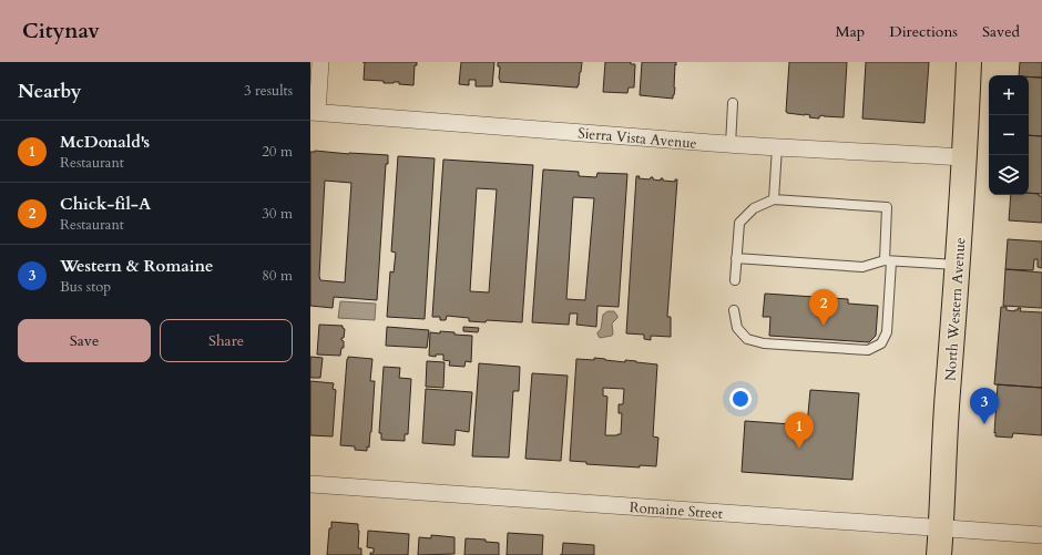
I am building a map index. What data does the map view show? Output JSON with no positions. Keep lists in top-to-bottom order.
{
  "streets": {
    "main road": ["North Western Avenue"],
    "street": ["Sierra Vista Avenue", "Romaine Street"]
  },
  "crossings": [
    ["Sierra Vista Avenue", "North Western Avenue"],
    ["North Western Avenue", "Romaine Street"]
  ],
  "page": {
    "header": "Citynav",
    "nav": ["Map", "Directions", "Saved"],
    "heading": ["Nearby", "3 results"],
    "map_buttons": ["+", "−"],
    "list": [
      {
        "mark": "1",
        "name": "McDonald's",
        "note": "Restaurant",
        "value": "20 m"
      },
      {
        "mark": "2",
        "name": "Chick-fil-A",
        "note": "Restaurant",
        "value": "30 m"
      },
      {
        "mark": "3",
        "name": "Western & Romaine",
        "note": "Bus stop",
        "value": "80 m"
      }
    ],
    "pins": ["2", "3", "1"],
    "buttons": ["Save", "Share"]
  }
}
